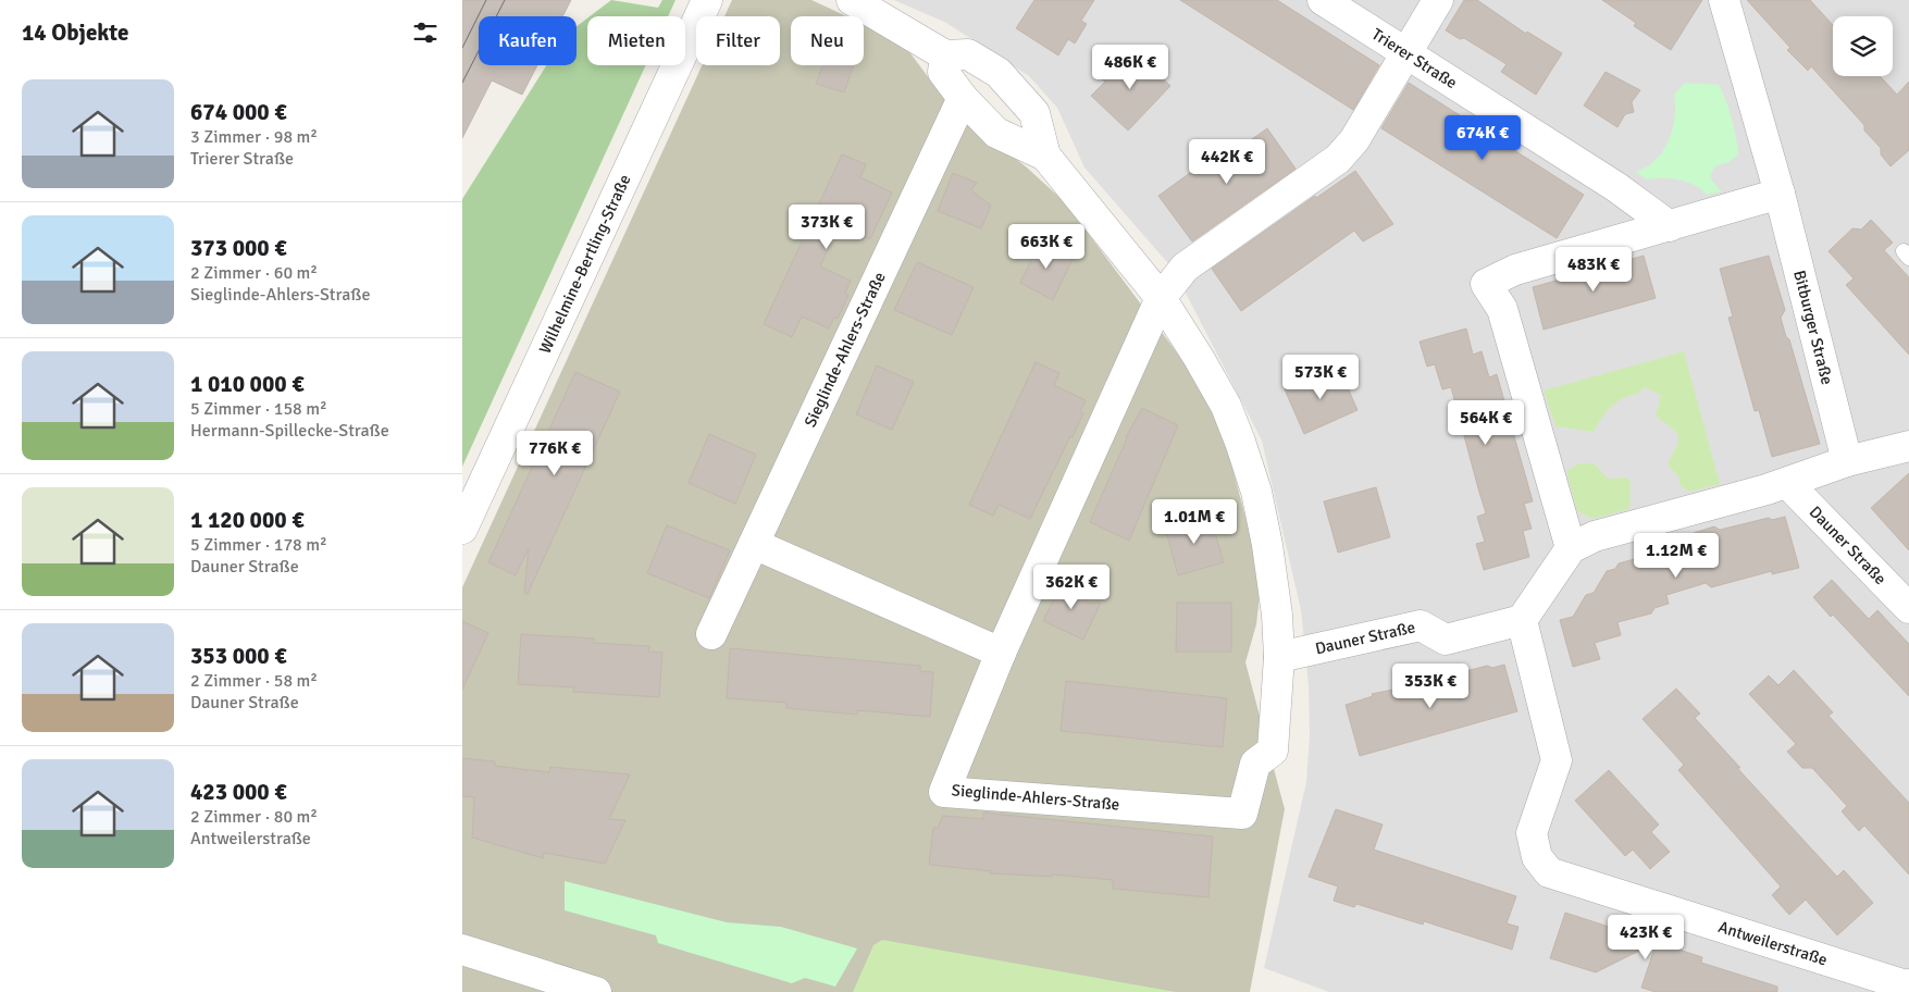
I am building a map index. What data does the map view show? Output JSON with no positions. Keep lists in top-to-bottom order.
{
  "streets": {
    "street": [
      "Trierer Straße",
      "Wilhelmine-Bertling-Straße",
      "Bitburger Straße",
      "Sieglinde-Ahlers-Straße",
      "Dauner Straße",
      "Antweilerstraße"
    ]
  },
  "crossings": [
    ["Trierer Straße", "Sieglinde-Ahlers-Straße"],
    ["Sieglinde-Ahlers-Straße", "Dauner Straße"],
    ["Dauner Straße", "Antweilerstraße"]
  ],
  "page": {
    "heading": "14 Objekte",
    "chip": [
      "Kaufen",
      "Mieten",
      "Filter",
      "Neu"
    ],
    "price": [
      "486K €",
      "674K €",
      "442K €",
      "373K €",
      "663K €",
      "483K €",
      "573K €",
      "564K €",
      "776K €",
      "1.01M €",
      "1.12M €",
      "362K €",
      "353K €",
      "423K €"
    ],
    "list": [
      {
        "name": "674 000 €",
        "note": "3 Zimmer · 98 m² · Trierer Straße"
      },
      {
        "name": "373 000 €",
        "note": "2 Zimmer · 60 m² · Sieglinde-Ahlers-Straße"
      },
      {
        "name": "1 010 000 €",
        "note": "5 Zimmer · 158 m² · Hermann-Spillecke-Straße"
      },
      {
        "name": "1 120 000 €",
        "note": "5 Zimmer · 178 m² · Dauner Straße"
      },
      {
        "name": "353 000 €",
        "note": "2 Zimmer · 58 m² · Dauner Straße"
      },
      {
        "name": "423 000 €",
        "note": "2 Zimmer · 80 m² · Antweilerstraße"
      }
    ]
  }
}
